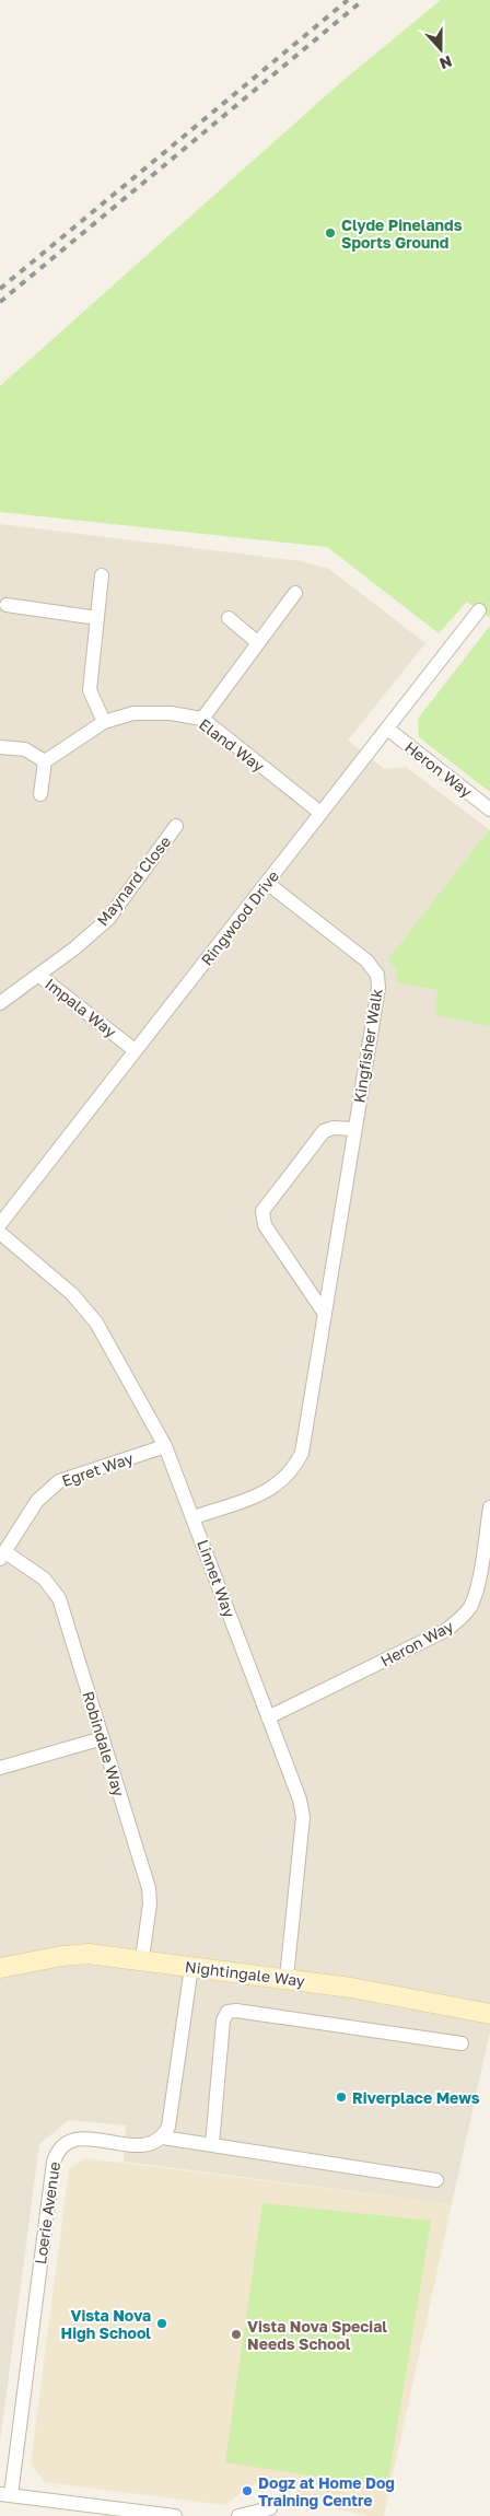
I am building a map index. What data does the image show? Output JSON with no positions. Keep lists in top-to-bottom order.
{
  "streets": {
    "street": [
      "Eland Way",
      "Heron Way",
      "Maynard Close",
      "Ringwood Drive",
      "Impala Way",
      "Kingfisher Walk",
      "Egret Way",
      "Linnet Way",
      "Robindale Way",
      "Nightingale Way",
      "Loerie Avenue"
    ]
  },
  "crossings": [
    ["Eland Way", "Ringwood Drive"],
    ["Heron Way", "Ringwood Drive"],
    ["Heron Way", "Linnet Way"],
    ["Maynard Close", "Impala Way"],
    ["Ringwood Drive", "Impala Way"],
    ["Ringwood Drive", "Kingfisher Walk"],
    ["Kingfisher Walk", "Linnet Way"],
    ["Egret Way", "Linnet Way"],
    ["Egret Way", "Robindale Way"],
    ["Linnet Way", "Nightingale Way"],
    ["Robindale Way", "Nightingale Way"]
  ],
  "places": [
    "Clyde Pinelands Sports Ground",
    "Riverplace Mews",
    "Vista Nova High School",
    "Vista Nova Special Needs School",
    "Dogz at Home Dog Training Centre"
  ],
  "north": "bottom"
}
